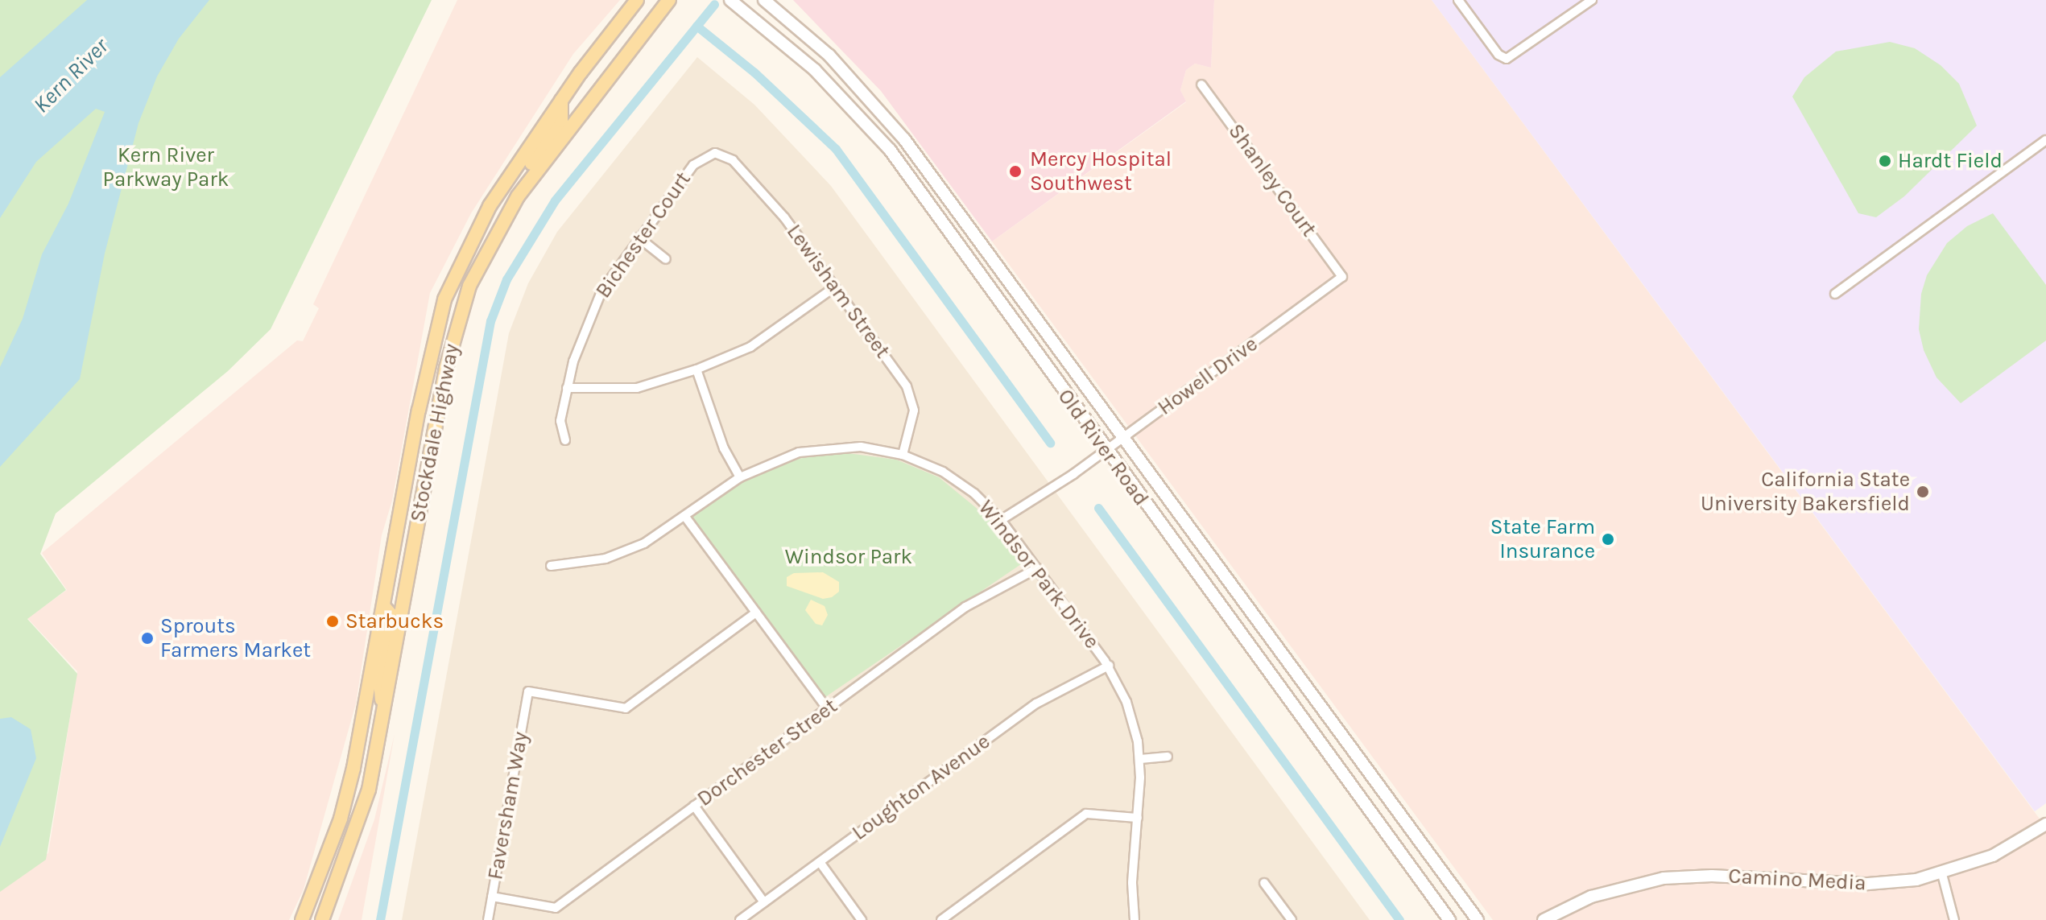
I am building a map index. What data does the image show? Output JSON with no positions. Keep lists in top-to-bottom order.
{
  "streets": {
    "main road": ["Stockdale Highway", "Old River Road", "Camino Media"],
    "street": [
      "Shanley Court",
      "Bichester Court",
      "Lewisham Street",
      "Howell Drive",
      "Windsor Park Drive",
      "Dorchester Street",
      "Loughton Avenue",
      "Faversham Way"
    ]
  },
  "crossings": [
    ["Shanley Court", "Howell Drive"],
    ["Bichester Court", "Lewisham Street"],
    ["Lewisham Street", "Windsor Park Drive"],
    ["Howell Drive", "Old River Road"],
    ["Howell Drive", "Windsor Park Drive"],
    ["Windsor Park Drive", "Dorchester Street"],
    ["Windsor Park Drive", "Loughton Avenue"],
    ["Dorchester Street", "Faversham Way"]
  ],
  "water": ["Kern River"],
  "parks": ["Kern River Parkway Park", "Windsor Park"],
  "places": [
    "Hardt Field",
    "Mercy Hospital Southwest",
    "California State University Bakersfield",
    "State Farm Insurance",
    "Starbucks",
    "Sprouts Farmers Market"
  ]
}
